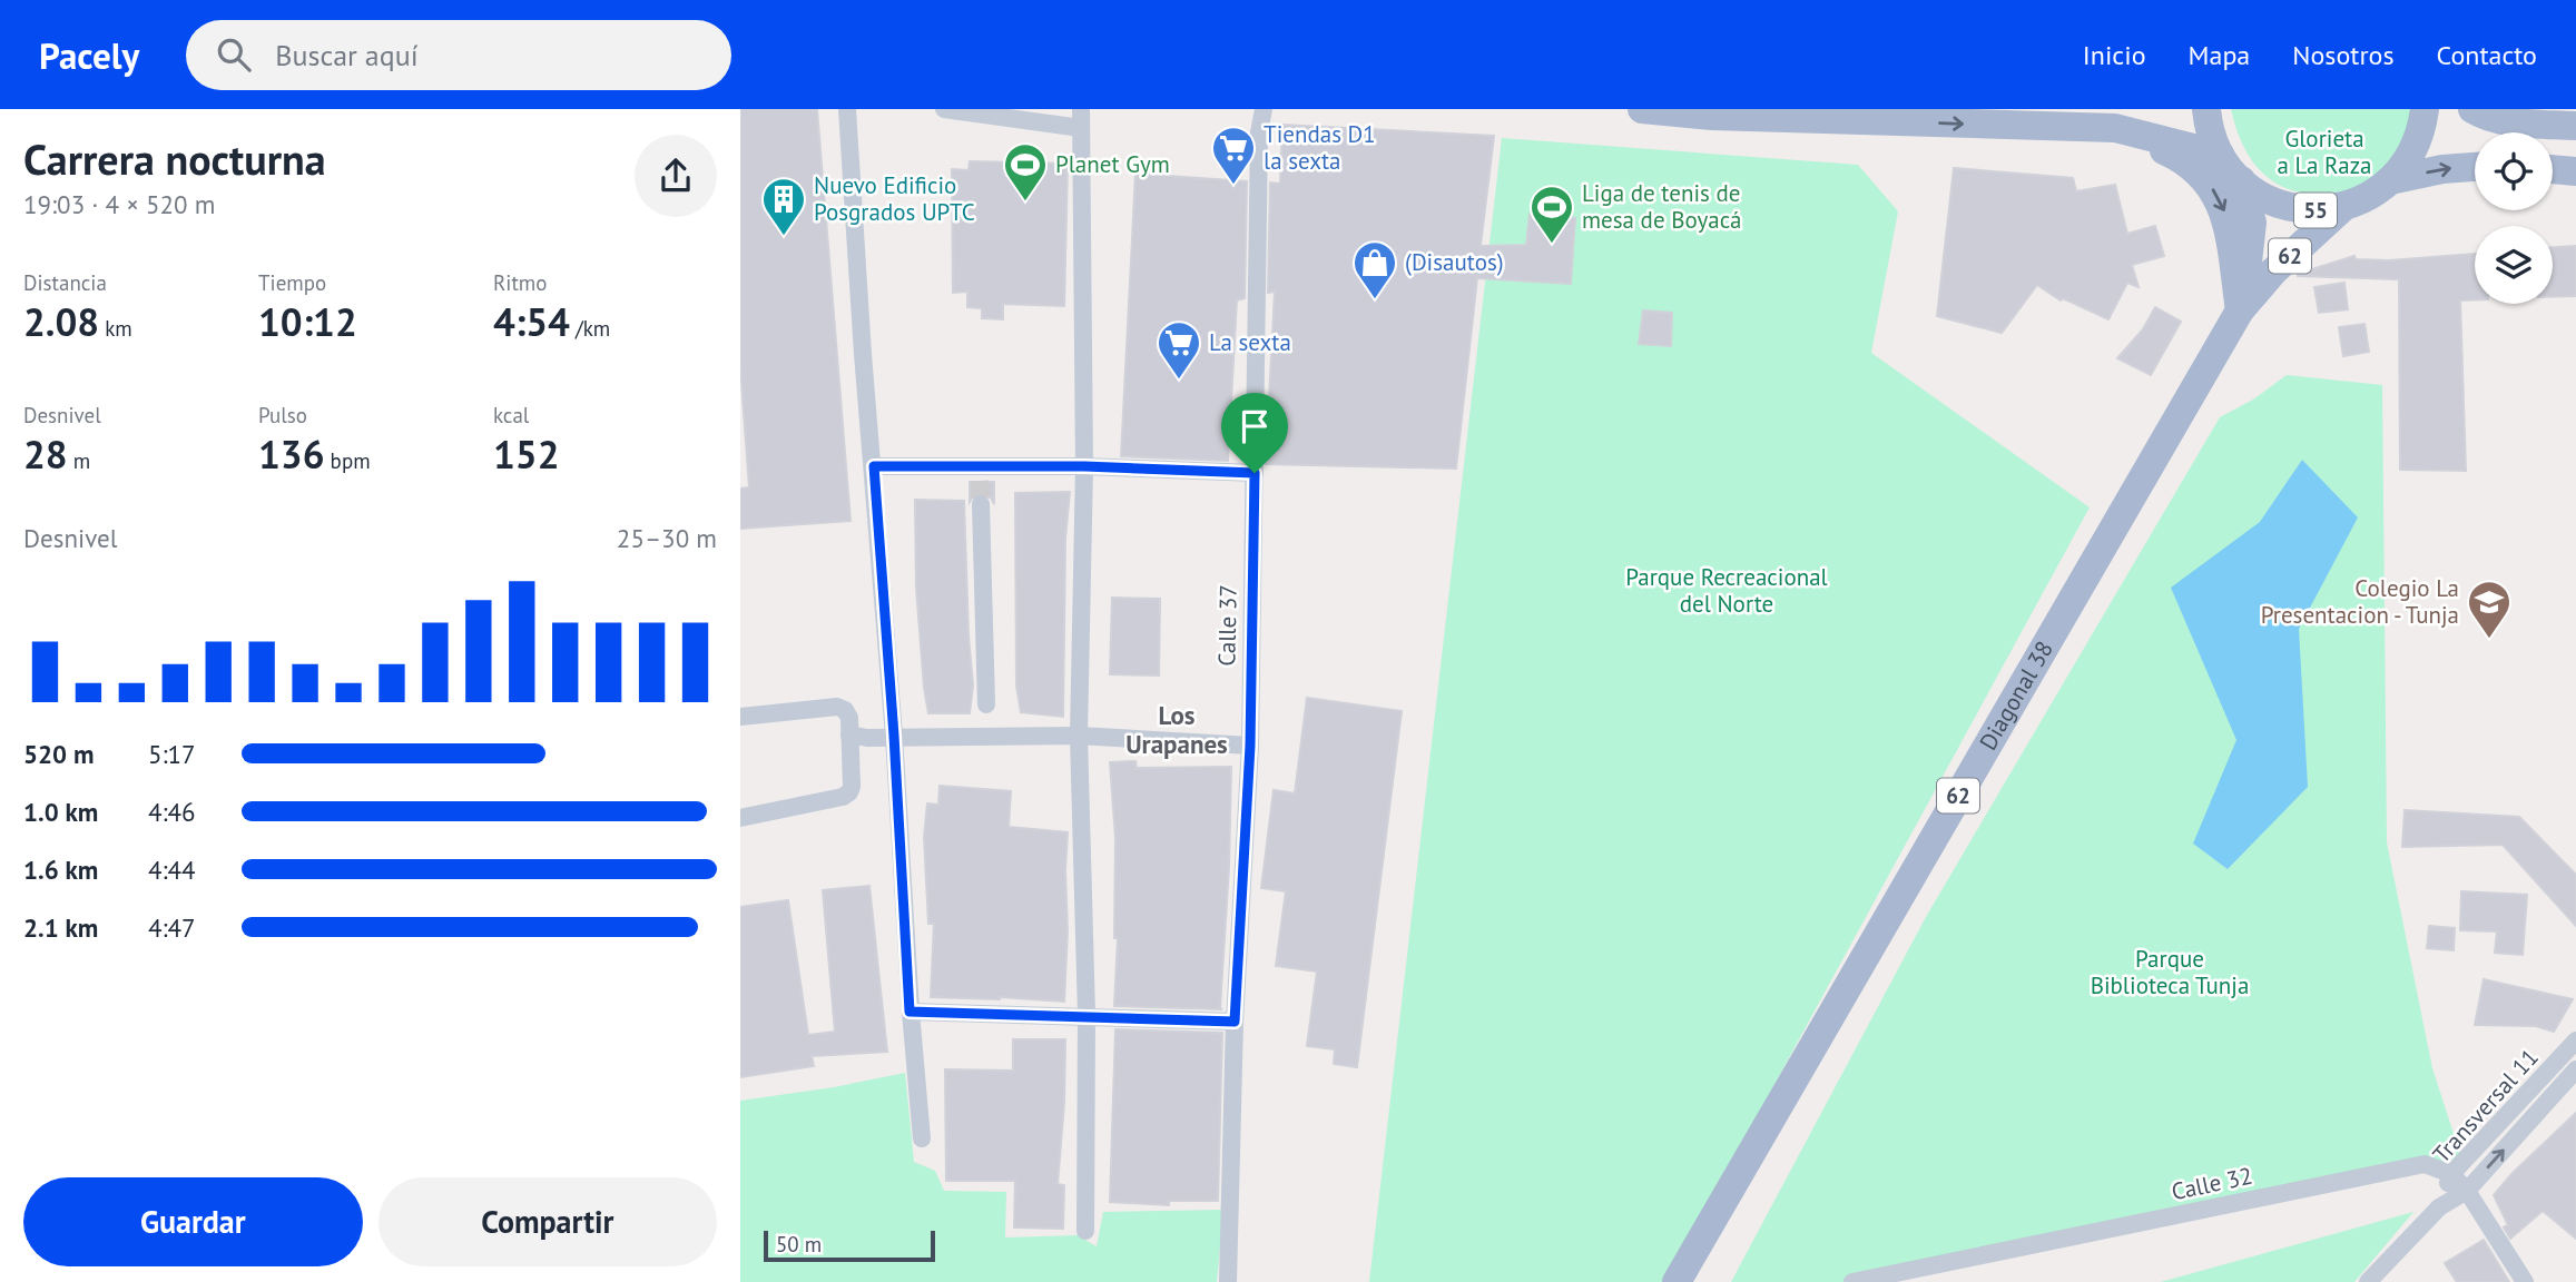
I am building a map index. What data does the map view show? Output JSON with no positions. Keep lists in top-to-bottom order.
{
  "streets": {
    "main road": ["55", "62", "Diagonal 38"],
    "street": ["Calle 37", "Transversal 11", "Calle 32"]
  },
  "crossings": [
    ["55", "Diagonal 38"],
    ["Transversal 11", "Calle 32"]
  ],
  "districts": ["Los Urapanes"],
  "parks": ["Glorieta a La Raza", "Parque Recreacional del Norte", "Parque Biblioteca Tunja"],
  "places": {
    "supermarket": ["Tiendas D1 la sexta", "La sexta"],
    "sports": ["Planet Gym", "Liga de tenis de mesa de Boyacá"],
    "building": ["Nuevo Edificio Posgrados UPTC"],
    "shop": ["(Disautos)"],
    "school or university": ["Colegio La Presentacion - Tunja"]
  },
  "scale_bar": "50 m",
  "page": {
    "header": "Pacely",
    "search": "Buscar aquí",
    "nav": [
      "Inicio",
      "Mapa",
      "Nosotros",
      "Contacto"
    ],
    "heading": ["Carrera nocturna", "19:03 · 4 × 520 m"],
    "stats": [
      ["Distancia", "2.08 km"],
      ["Tiempo", "10:12"],
      ["Ritmo", "4:54 /km"],
      ["Desnivel", "28 m"],
      ["Pulso", "136 bpm"],
      ["kcal", "152"]
    ],
    "chart": ["Desnivel", "25–30 m"],
    "list": [
      {
        "name": "520 m",
        "note": "5:17"
      },
      {
        "name": "1.0 km",
        "note": "4:46"
      },
      {
        "name": "1.6 km",
        "note": "4:44"
      },
      {
        "name": "2.1 km",
        "note": "4:47"
      }
    ],
    "buttons": ["Guardar", "Compartir"],
    "scale": "50 m"
  }
}
